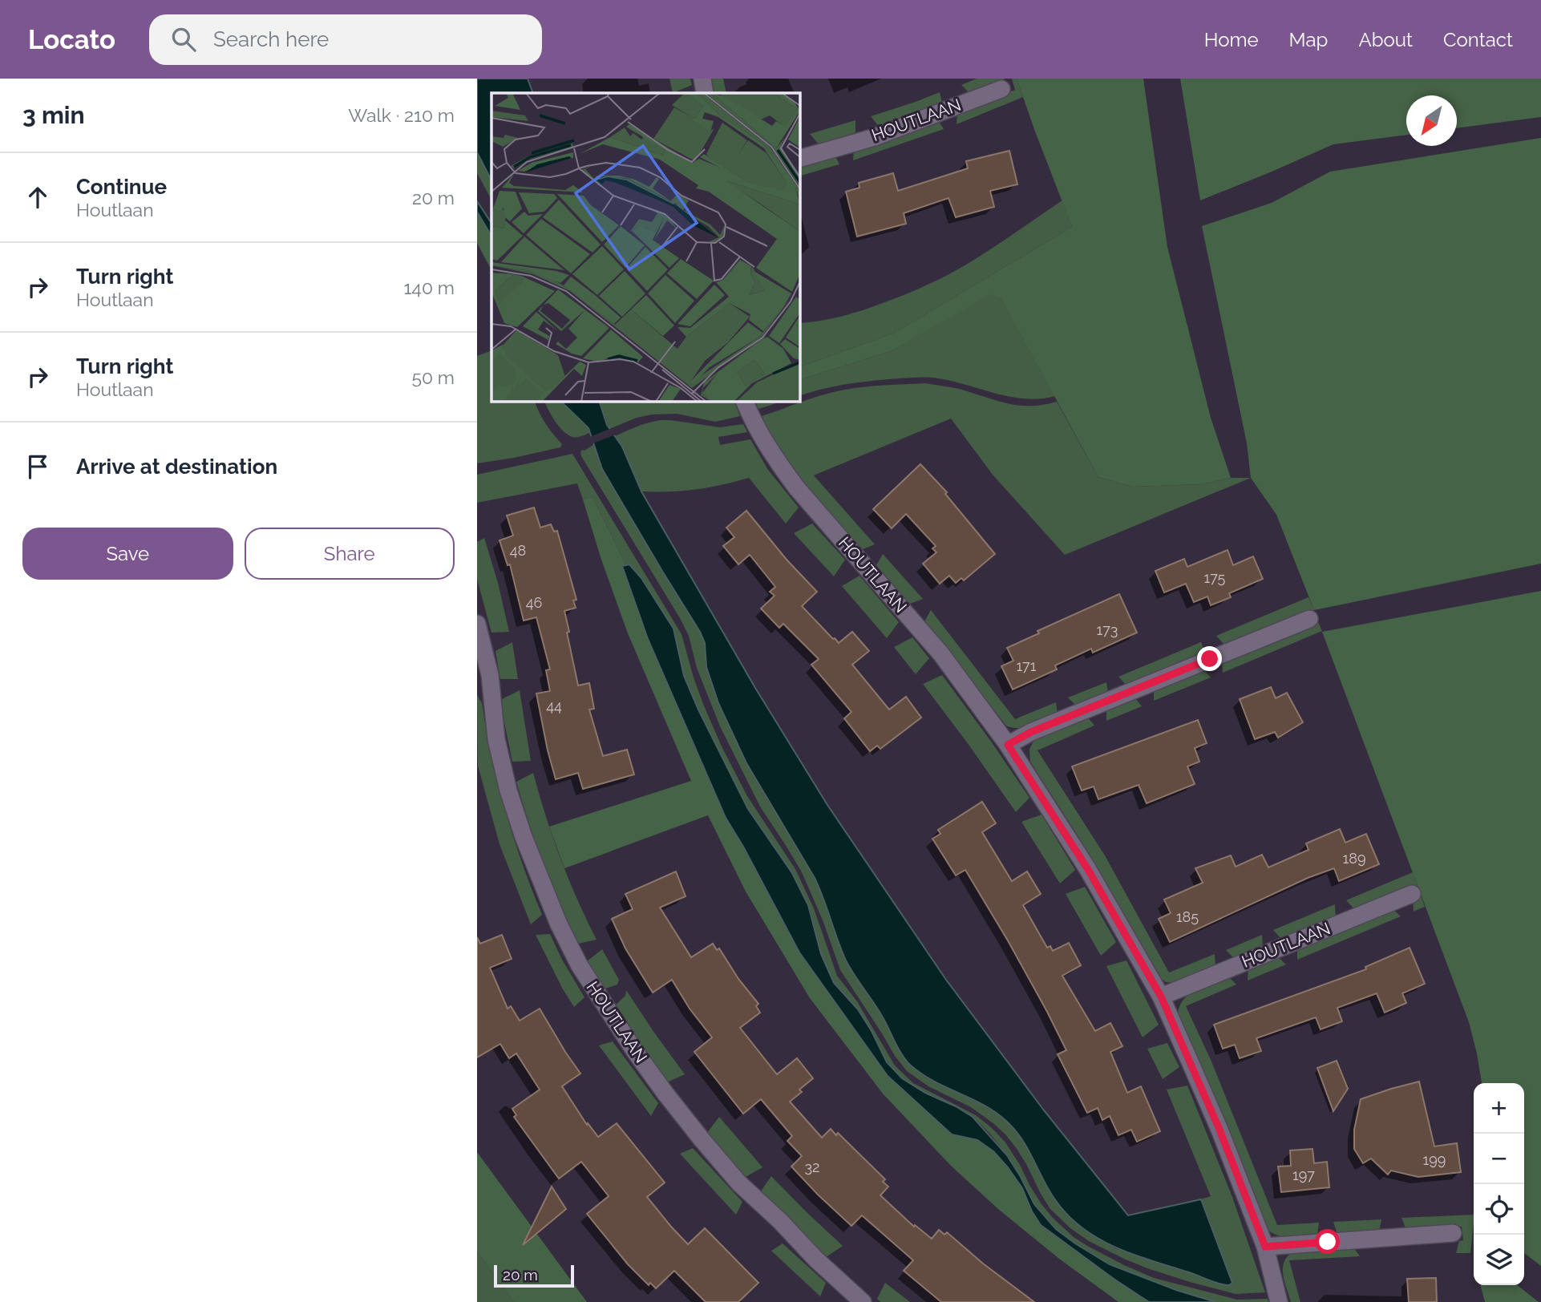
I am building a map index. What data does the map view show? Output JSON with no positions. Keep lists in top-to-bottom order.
{
  "streets": {
    "street": ["HOUTLAAN"]
  },
  "house_numbers": [
    "48",
    "175",
    "46",
    "173",
    "171",
    "44",
    "189",
    "185",
    "199",
    "32",
    "197"
  ],
  "scale_bar": "20 m",
  "north": "bottom left",
  "page": {
    "header": "Locato",
    "search": "Search here",
    "nav": [
      "Home",
      "Map",
      "About",
      "Contact"
    ],
    "heading": ["3 min", "Walk · 210 m"],
    "list": [
      ["Continue", "Houtlaan", "20 m"],
      ["Turn right", "Houtlaan", "140 m"],
      ["Turn right", "Houtlaan", "50 m"],
      "Arrive at destination"
    ],
    "buttons": ["Save", "Share"],
    "map_buttons": ["+", "−"],
    "scale": "20 m"
  }
}
